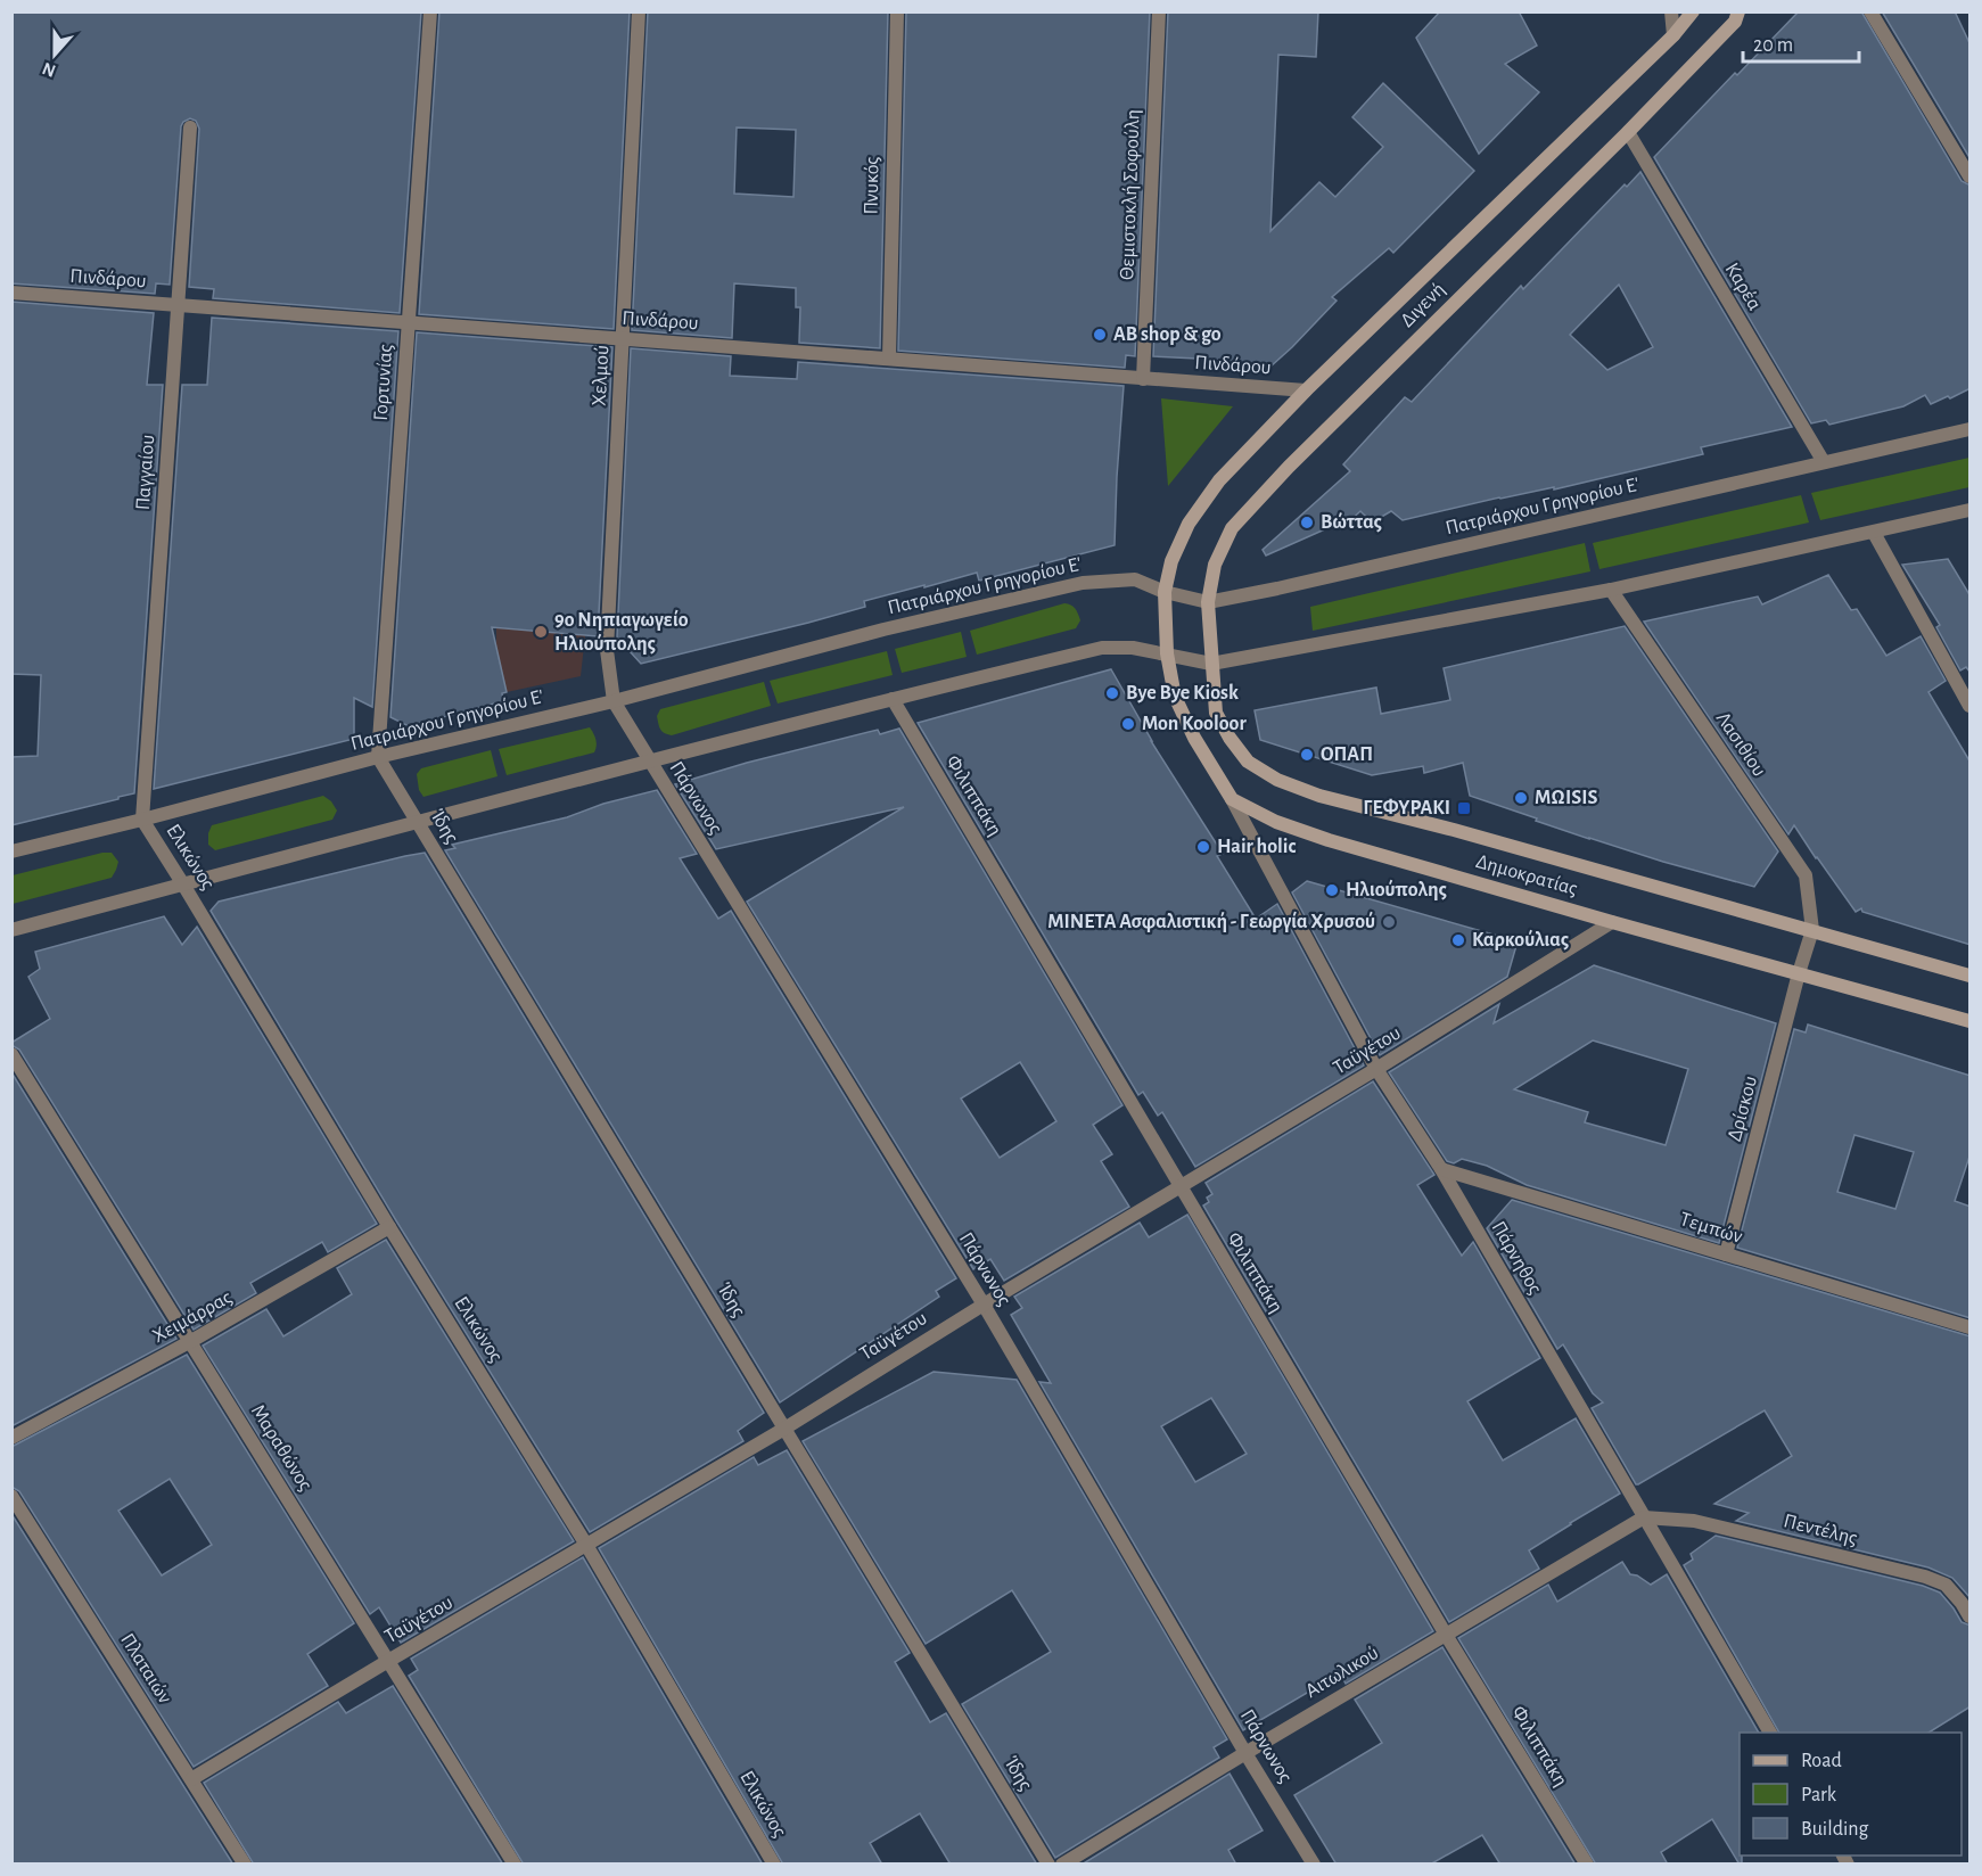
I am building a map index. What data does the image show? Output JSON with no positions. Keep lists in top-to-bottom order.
{
  "streets": {
    "street": [
      "Πνυκός",
      "Θεμιστοκλή Σοφούλη",
      "Πινδάρου",
      "Καρέα",
      "Διγενή",
      "Χελμού",
      "Γορτυνίας",
      "Παγγαίου",
      "Πατριάρχου Γρηγορίου Ε'",
      "Λασιθίου",
      "Φιλιππάκη",
      "Πάρνωνος",
      "Ίδης",
      "Ελικώνος",
      "Δημοκρατίας",
      "Ταϋγέτου",
      "Δρίσκου",
      "Τεμπών",
      "Πάρνηθος",
      "Χειμάρρας",
      "Μαραθώνος",
      "Πεντέλης",
      "Πλαταιών",
      "Αιτωλικού"
    ]
  },
  "crossings": [
    ["Πνυκός", "Πινδάρου"],
    ["Θεμιστοκλή Σοφούλη", "Πινδάρου"],
    ["Πινδάρου", "Διγενή"],
    ["Πινδάρου", "Χελμού"],
    ["Πινδάρου", "Γορτυνίας"],
    ["Πινδάρου", "Παγγαίου"],
    ["Καρέα", "Διγενή"],
    ["Καρέα", "Πατριάρχου Γρηγορίου Ε'"],
    ["Διγενή", "Πατριάρχου Γρηγορίου Ε'"],
    ["Διγενή", "Δημοκρατίας"],
    ["Χελμού", "Πατριάρχου Γρηγορίου Ε'"],
    ["Χελμού", "Πάρνωνος"],
    ["Γορτυνίας", "Πατριάρχου Γρηγορίου Ε'"],
    ["Γορτυνίας", "Ίδης"],
    ["Παγγαίου", "Πατριάρχου Γρηγορίου Ε'"],
    ["Παγγαίου", "Ελικώνος"],
    ["Πατριάρχου Γρηγορίου Ε'", "Πάρνωνος"],
    ["Πατριάρχου Γρηγορίου Ε'", "Ίδης"],
    ["Πατριάρχου Γρηγορίου Ε'", "Ελικώνος"],
    ["Λασιθίου", "Δημοκρατίας"],
    ["Λασιθίου", "Δρίσκου"],
    ["Φιλιππάκη", "Ταϋγέτου"],
    ["Φιλιππάκη", "Αιτωλικού"],
    ["Πάρνωνος", "Ταϋγέτου"],
    ["Πάρνωνος", "Αιτωλικού"],
    ["Ίδης", "Ταϋγέτου"],
    ["Ελικώνος", "Ταϋγέτου"],
    ["Ελικώνος", "Χειμάρρας"],
    ["Δημοκρατίας", "Ταϋγέτου"],
    ["Δημοκρατίας", "Δρίσκου"],
    ["Δημοκρατίας", "Πάρνηθος"],
    ["Ταϋγέτου", "Πάρνηθος"],
    ["Ταϋγέτου", "Μαραθώνος"],
    ["Ταϋγέτου", "Πλαταιών"],
    ["Δρίσκου", "Τεμπών"],
    ["Τεμπών", "Πάρνηθος"],
    ["Πάρνηθος", "Πεντέλης"],
    ["Πάρνηθος", "Αιτωλικού"],
    ["Χειμάρρας", "Μαραθώνος"],
    ["Πεντέλης", "Αιτωλικού"]
  ],
  "places": {
    "other": [
      "ΑΒ shop & go",
      "Βώττας",
      "9ο Νηπιαγωγείο Ηλιούπολης",
      "Bye Bye Kiosk",
      "Mon Kooloor",
      "ΟΠΑΠ",
      "ΜΩISIS",
      "Hair holic",
      "Ηλιούπολης",
      "ΜΙΝΕΤΑ Ασφαλιστική - Γεωργία Χρυσού",
      "Καρκούλιας"
    ],
    "transit": ["ΓΕΦΥΡΑΚΙ"]
  },
  "legend": ["Road", "Park", "Building"],
  "scale_bar": "20 m",
  "north": "bottom"
}
